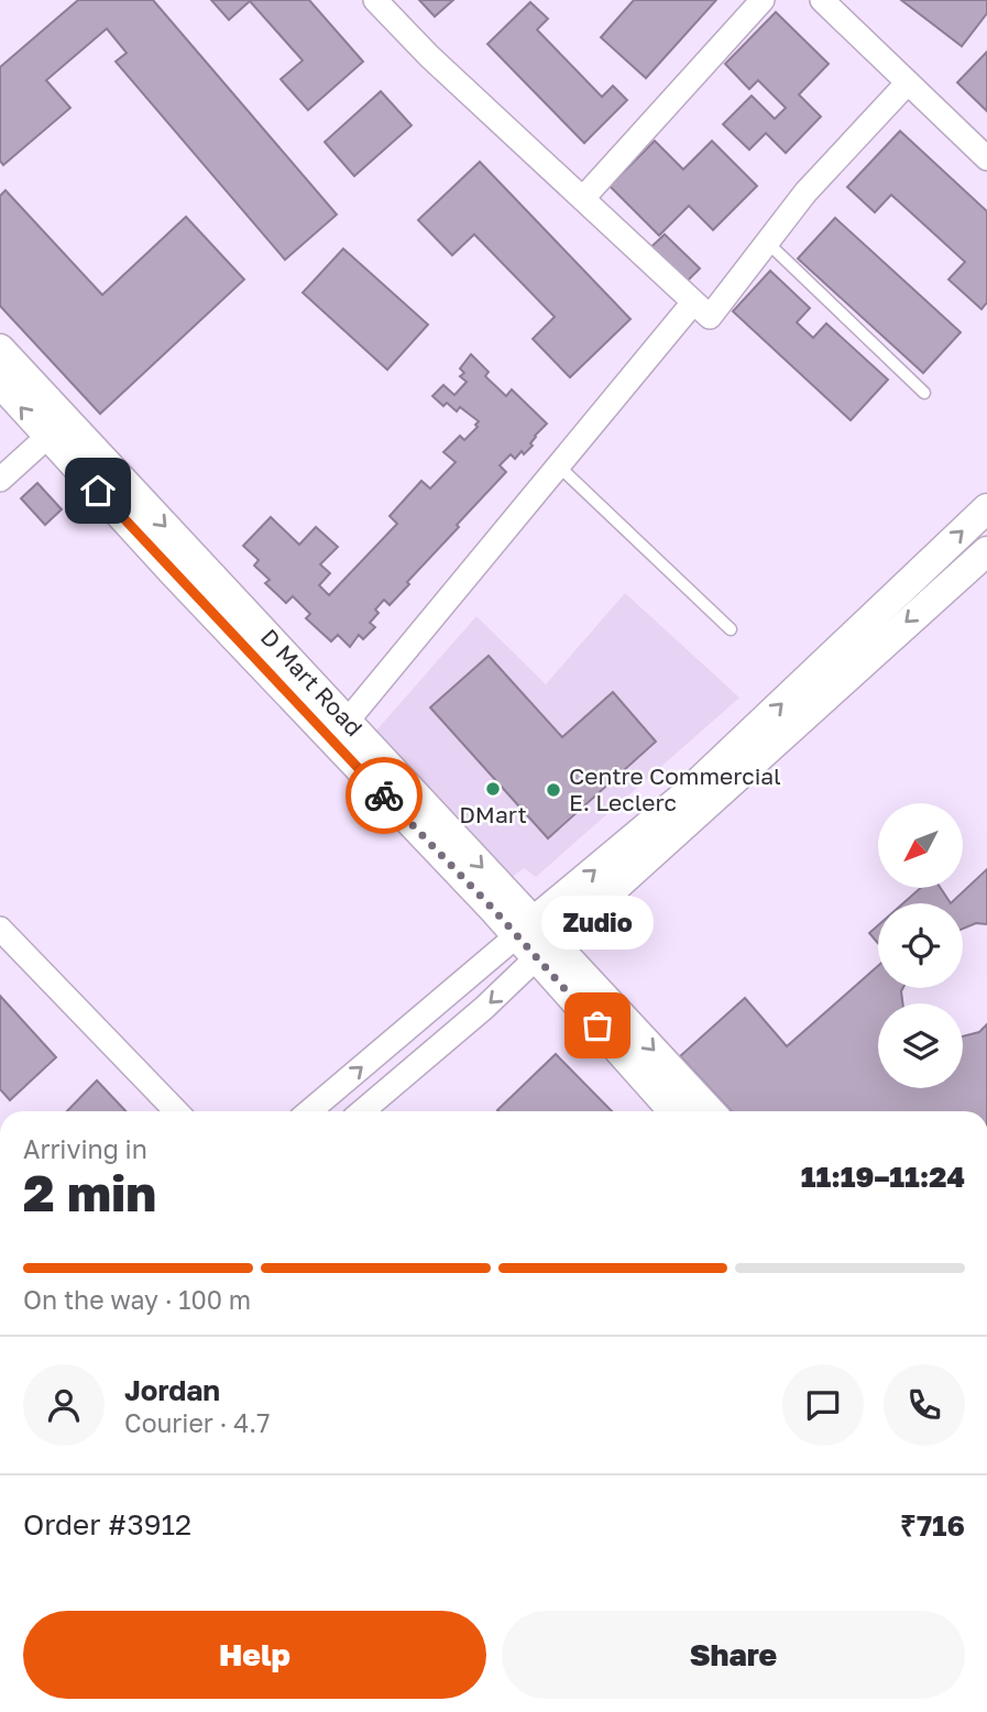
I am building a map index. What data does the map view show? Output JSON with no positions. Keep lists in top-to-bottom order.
{
  "streets": {
    "street": ["D Mart Road"]
  },
  "places": ["DMart", "Centre Commercial E. Leclerc", "Zudio"],
  "north": "bottom left",
  "page": {
    "bubble": "Zudio",
    "heading": ["2 min", "Arriving in", "11:19–11:24"],
    "panel": [
      "Jordan",
      "Courier · 4.7",
      "Order #3912",
      "₹716"
    ],
    "bar": "On the way · 100 m",
    "buttons": ["Help", "Share"]
  }
}
